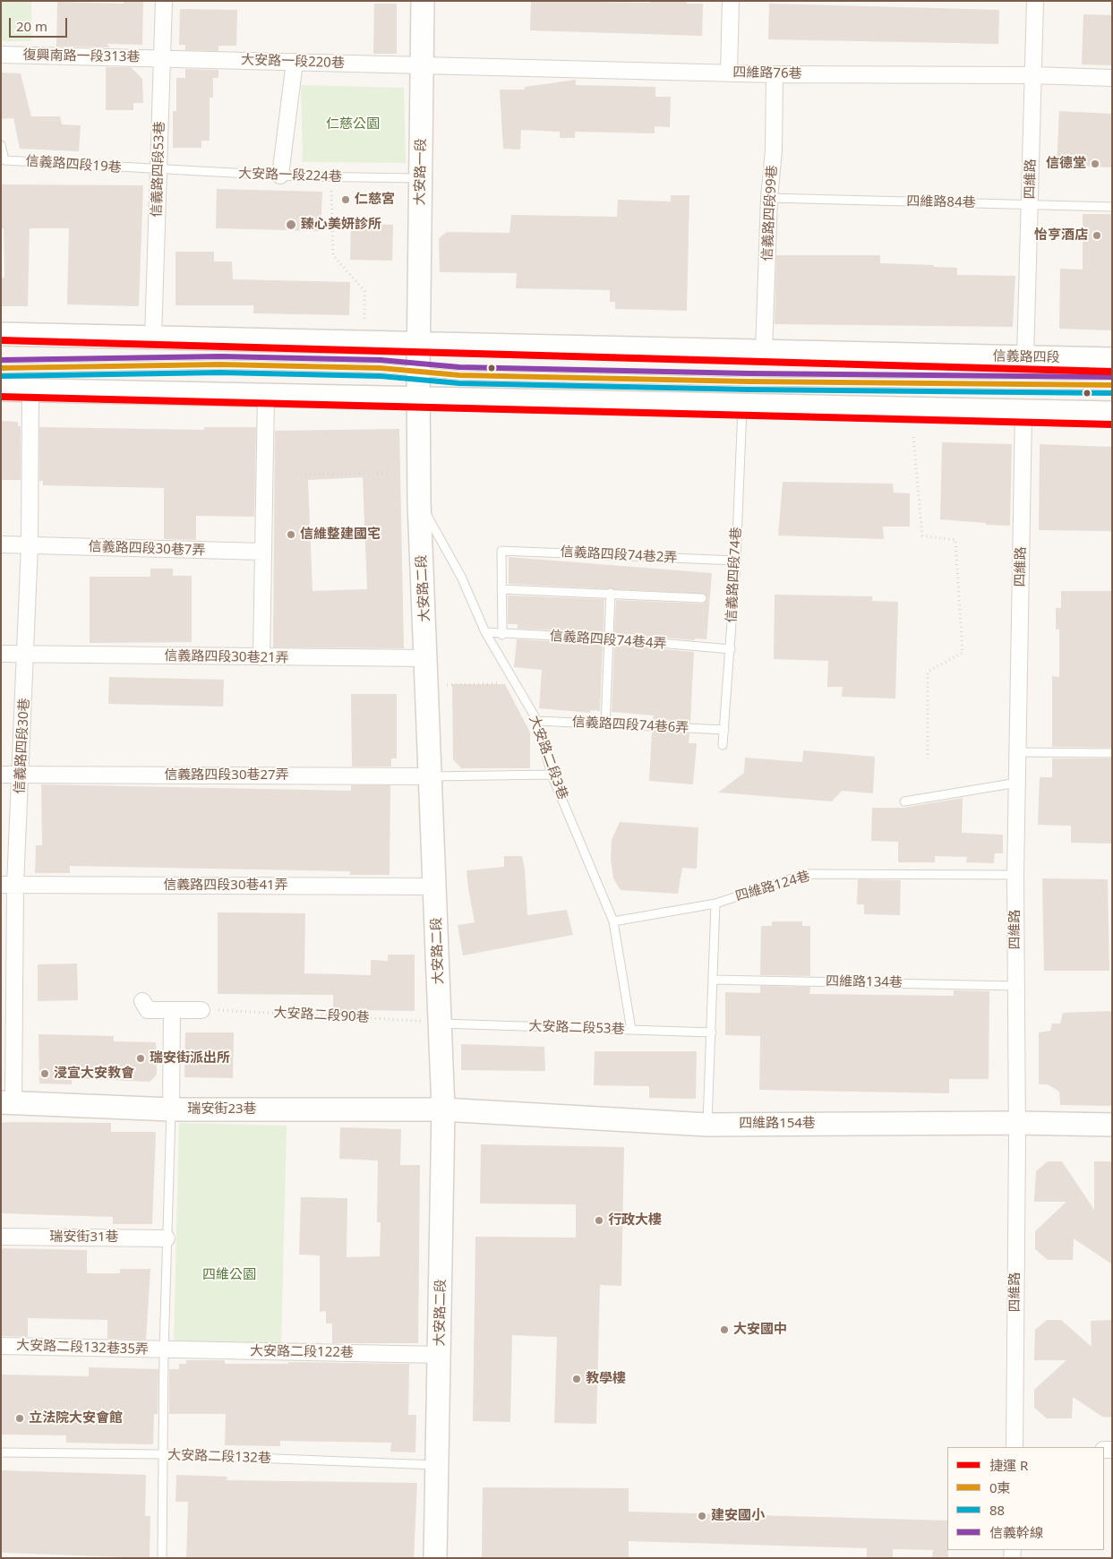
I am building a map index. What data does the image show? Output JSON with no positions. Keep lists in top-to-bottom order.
{
  "streets": {
    "street": [
      "復興南路一段313巷",
      "大安路一段220巷",
      "四維路76巷",
      "信義路四段53巷",
      "大安路一段",
      "四維路",
      "信義路四段99巷",
      "信義路四段",
      "信義路四段30巷7弄",
      "大安路二段",
      "信義路四段30巷21弄",
      "信義路四段30巷",
      "信義路四段30巷27弄",
      "信義路四段30巷41弄",
      "瑞安街23巷",
      "四維路154巷",
      "瑞安街31巷",
      "大安路二段132巷35弄",
      "大安路二段122巷"
    ],
    "lane": [
      "信義路四段19巷",
      "大安路一段224巷",
      "四維路84巷",
      "信義路四段74巷2弄",
      "信義路四段74巷",
      "信義路四段74巷4弄",
      "信義路四段74巷6弄",
      "大安路二段3巷",
      "四維路124巷",
      "四維路134巷",
      "大安路二段53巷",
      "大安路二段132巷"
    ],
    "path": ["大安路二段90巷"]
  },
  "crossings": [
    ["復興南路一段313巷", "大安路一段220巷"],
    ["復興南路一段313巷", "信義路四段53巷"],
    ["大安路一段220巷", "四維路76巷"],
    ["大安路一段220巷", "信義路四段53巷"],
    ["大安路一段220巷", "大安路一段"],
    ["四維路76巷", "大安路一段"],
    ["四維路76巷", "四維路"],
    ["四維路76巷", "信義路四段99巷"],
    ["信義路四段19巷", "信義路四段53巷"],
    ["信義路四段19巷", "大安路一段224巷"],
    ["信義路四段53巷", "大安路一段224巷"],
    ["信義路四段53巷", "信義路四段"],
    ["大安路一段", "大安路一段224巷"],
    ["大安路一段", "信義路四段"],
    ["大安路一段", "大安路二段"],
    ["四維路", "四維路84巷"],
    ["四維路", "信義路四段"],
    ["四維路", "四維路124巷"],
    ["四維路", "四維路134巷"],
    ["四維路", "四維路154巷"],
    ["四維路84巷", "信義路四段99巷"],
    ["信義路四段99巷", "信義路四段"],
    ["信義路四段", "大安路二段"],
    ["信義路四段30巷7弄", "信義路四段30巷"],
    ["信義路四段74巷2弄", "信義路四段74巷"],
    ["信義路四段74巷", "信義路四段74巷4弄"],
    ["信義路四段74巷", "信義路四段74巷6弄"],
    ["大安路二段", "信義路四段30巷21弄"],
    ["大安路二段", "大安路二段3巷"],
    ["大安路二段", "信義路四段30巷27弄"],
    ["大安路二段", "信義路四段30巷41弄"],
    ["大安路二段", "大安路二段90巷"],
    ["大安路二段", "大安路二段53巷"],
    ["大安路二段", "瑞安街23巷"],
    ["大安路二段", "四維路154巷"],
    ["大安路二段", "大安路二段122巷"],
    ["大安路二段", "大安路二段132巷"],
    ["信義路四段74巷4弄", "大安路二段3巷"],
    ["信義路四段30巷21弄", "信義路四段30巷"],
    ["信義路四段74巷6弄", "大安路二段3巷"],
    ["信義路四段30巷", "信義路四段30巷27弄"],
    ["信義路四段30巷", "信義路四段30巷41弄"],
    ["信義路四段30巷", "瑞安街23巷"],
    ["大安路二段3巷", "四維路124巷"],
    ["大安路二段3巷", "大安路二段53巷"],
    ["大安路二段90巷", "大安路二段53巷"],
    ["瑞安街23巷", "四維路154巷"],
    ["大安路二段132巷35弄", "大安路二段122巷"]
  ],
  "parks": ["仁慈公園", "四維公園"],
  "places": [
    "信德堂",
    "仁慈宮",
    "臻心美妍診所",
    "怡亨酒店",
    "信維整建國宅",
    "瑞安街派出所",
    "浸宣大安教會",
    "行政大樓",
    "大安國中",
    "教學樓",
    "立法院大安會館",
    "建安國小"
  ],
  "lines": [
    "metro line R",
    "transit line 信義幹線",
    "transit line 0東",
    "transit line 88"
  ],
  "legend": [
    "捷運 R",
    "0東",
    "88",
    "信義幹線"
  ],
  "scale_bar": "20 m"
}
